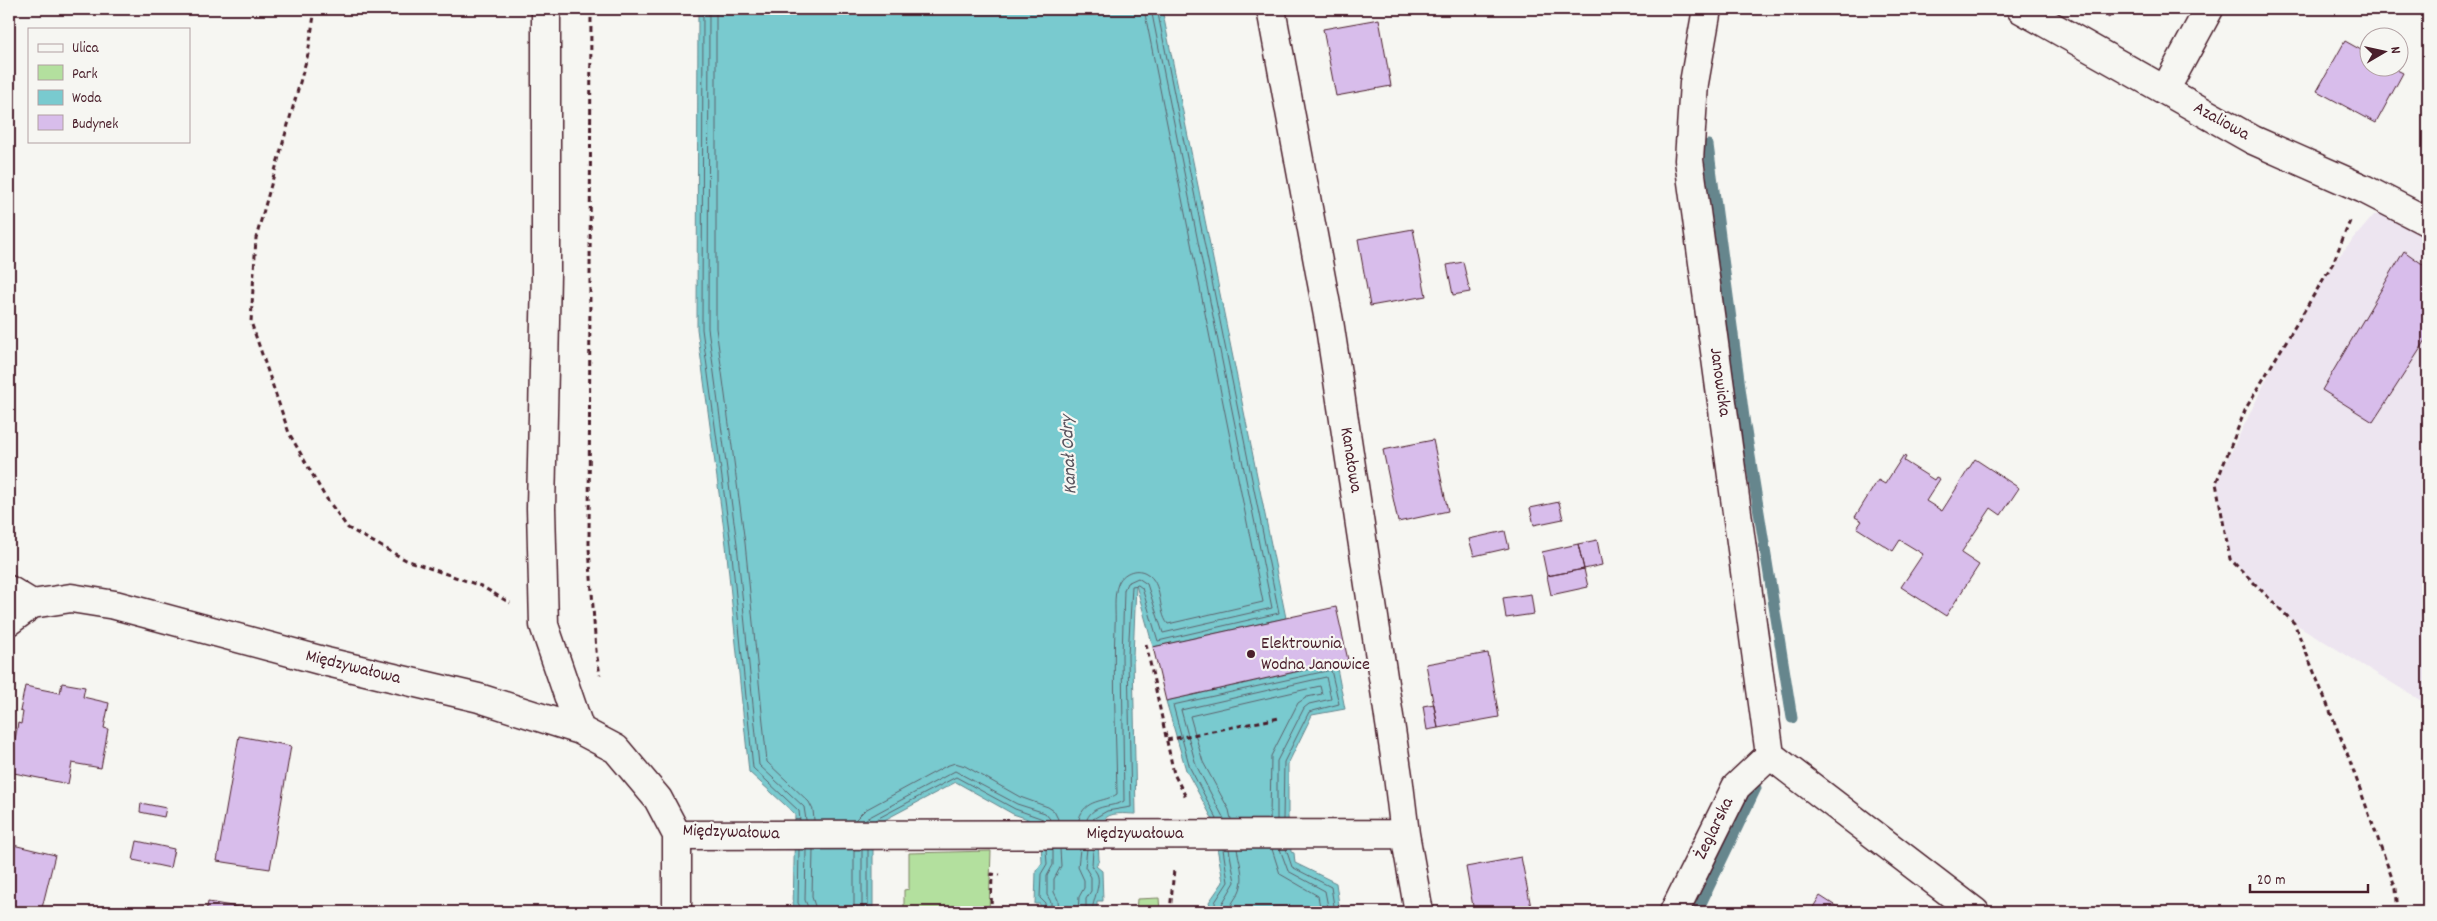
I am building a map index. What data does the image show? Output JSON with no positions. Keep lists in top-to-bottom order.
{
  "streets": {
    "street": [
      "Azaliowa",
      "Janowicka",
      "Kanałowa",
      "Międzywałowa",
      "Żeglarska"
    ]
  },
  "crossings": [
    ["Janowicka", "Żeglarska"],
    ["Kanałowa", "Międzywałowa"]
  ],
  "water": ["Kanał Odry"],
  "places": ["Elektrownia Wodna Janowice"],
  "legend": [
    "Ulica",
    "Park",
    "Woda",
    "Budynek"
  ],
  "scale_bar": "20 m",
  "north": "right"
}
